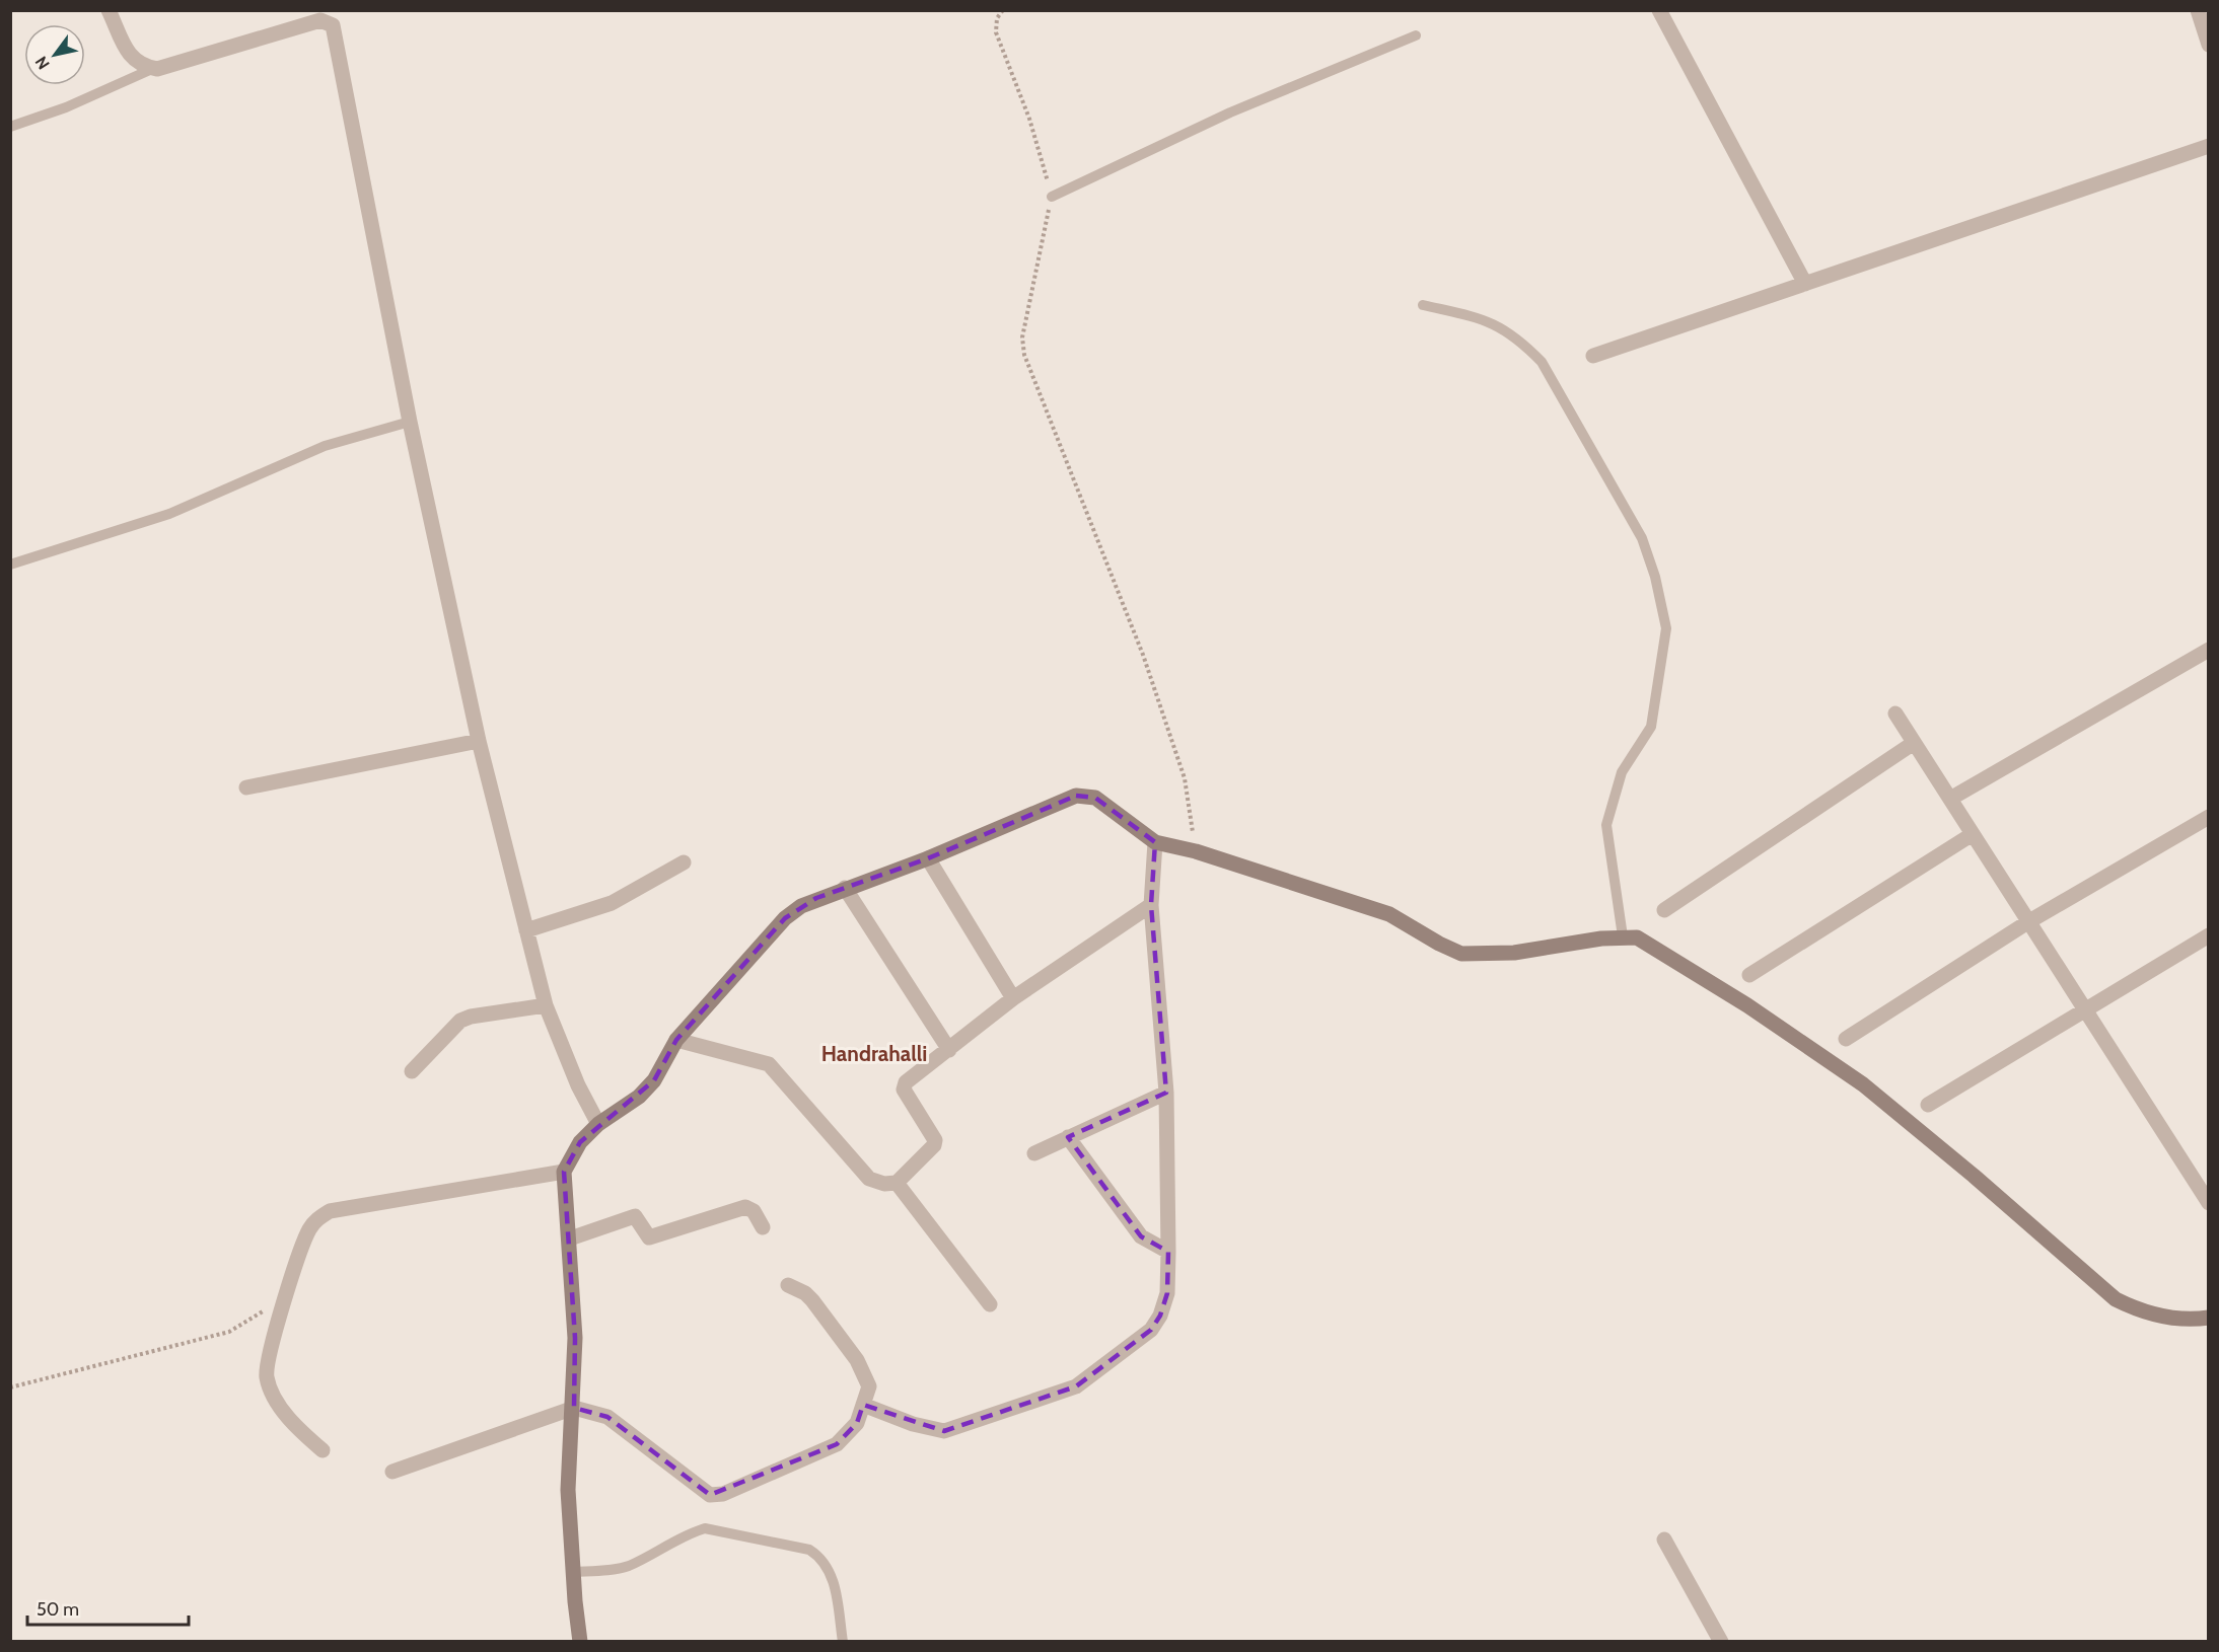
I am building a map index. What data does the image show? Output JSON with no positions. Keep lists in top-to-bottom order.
{
  "districts": ["Handrahalli"],
  "scale_bar": "50 m",
  "north": "bottom left"
}
